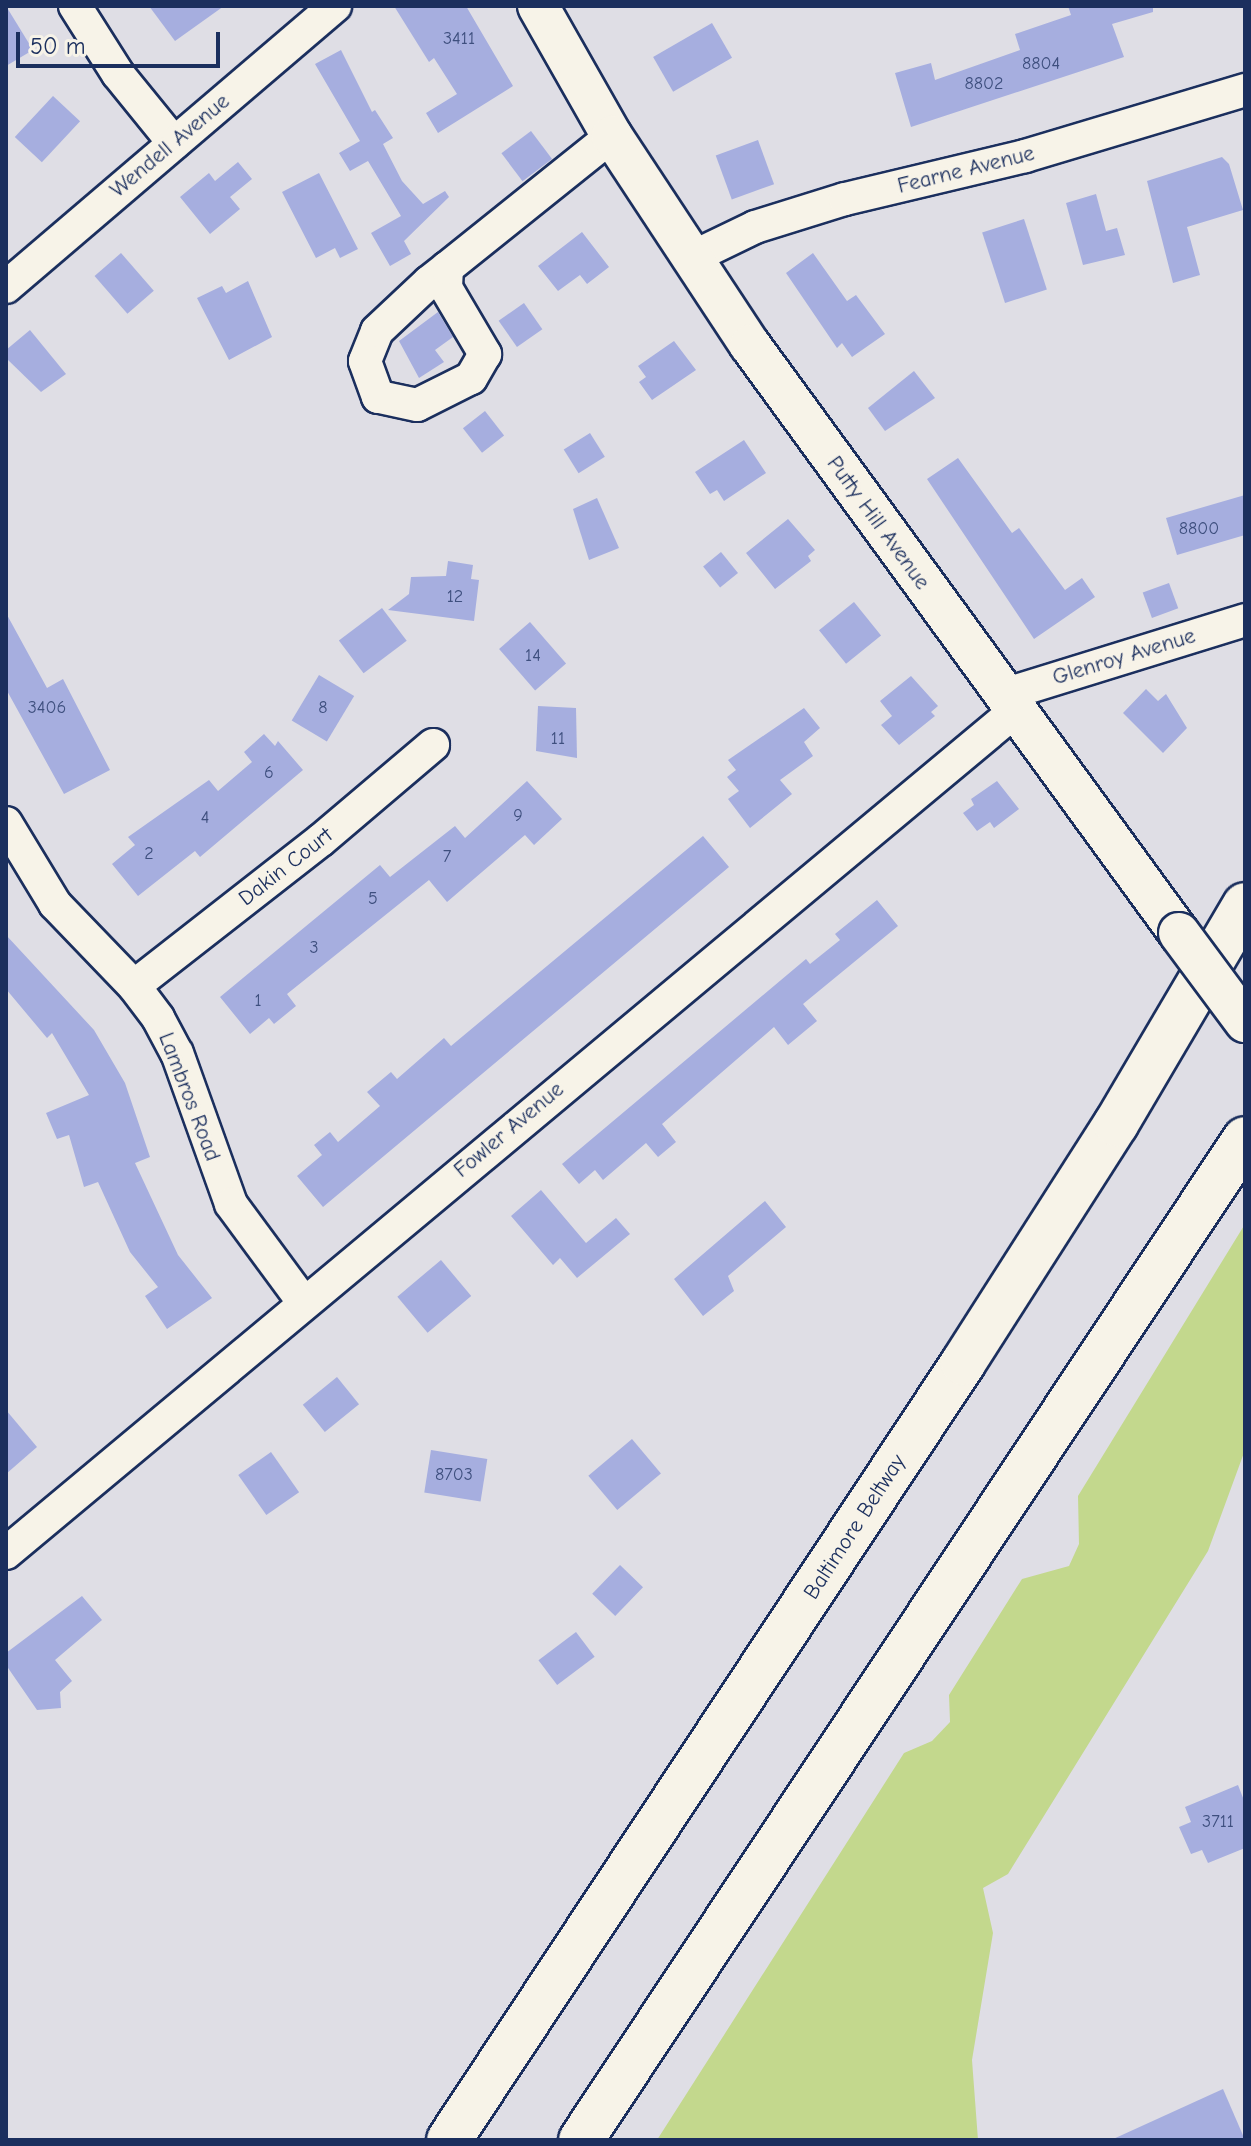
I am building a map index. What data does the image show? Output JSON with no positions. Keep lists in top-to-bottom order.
{
  "streets": {
    "highway": ["Baltimore Beltway"],
    "main road": ["Putty Hill Avenue"],
    "street": [
      "Wendell Avenue",
      "Fearne Avenue",
      "Glenroy Avenue",
      "Dakin Court",
      "Lambros Road",
      "Fowler Avenue"
    ]
  },
  "crossings": [
    ["Fearne Avenue", "Putty Hill Avenue"],
    ["Putty Hill Avenue", "Glenroy Avenue"],
    ["Putty Hill Avenue", "Fowler Avenue"],
    ["Glenroy Avenue", "Fowler Avenue"],
    ["Dakin Court", "Lambros Road"],
    ["Lambros Road", "Fowler Avenue"]
  ],
  "house_numbers": [
    "3411",
    "8804",
    "8802",
    "8800",
    "12",
    "14",
    "3406",
    "8",
    "11",
    "6",
    "9",
    "4",
    "2",
    "7",
    "5",
    "3",
    "1",
    "8703",
    "3711"
  ],
  "scale_bar": "50 m"
}
